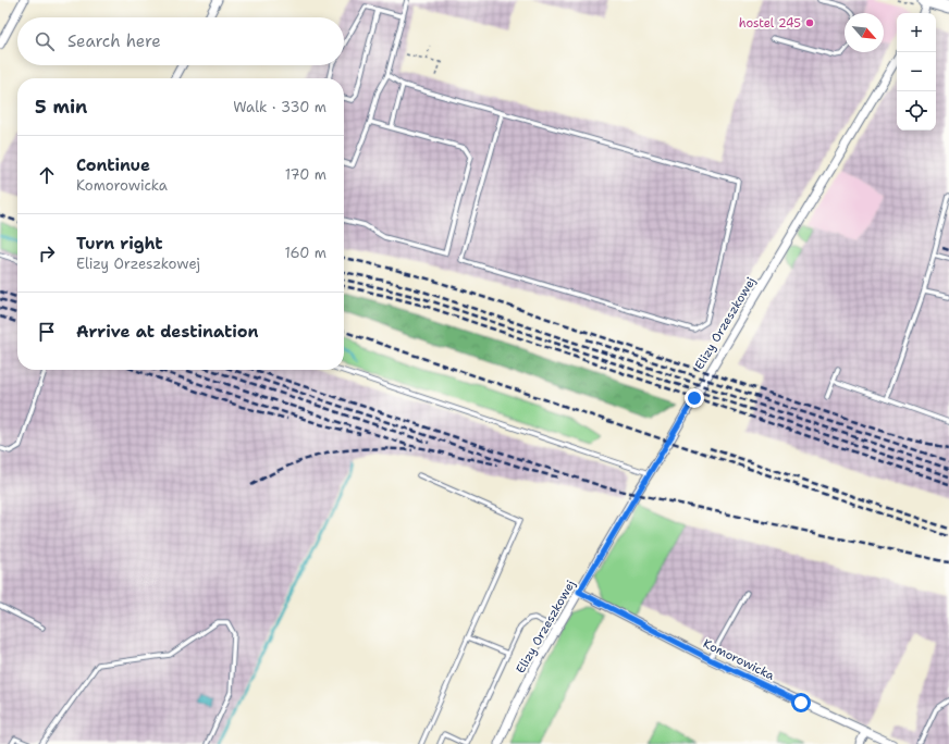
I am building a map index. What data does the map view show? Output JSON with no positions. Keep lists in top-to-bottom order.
{
  "streets": {
    "street": ["Elizy Orzeszkowej", "Komorowicka"]
  },
  "crossings": [
    ["Elizy Orzeszkowej", "Komorowicka"]
  ],
  "places": ["hostel 245"],
  "north": "bottom right",
  "page": {
    "map_buttons": ["+", "−"],
    "search": "Search here",
    "heading": ["5 min", "Walk · 330 m"],
    "list": [
      ["Continue", "Komorowicka", "170 m"],
      ["Turn right", "Elizy Orzeszkowej", "160 m"],
      "Arrive at destination"
    ]
  }
}
